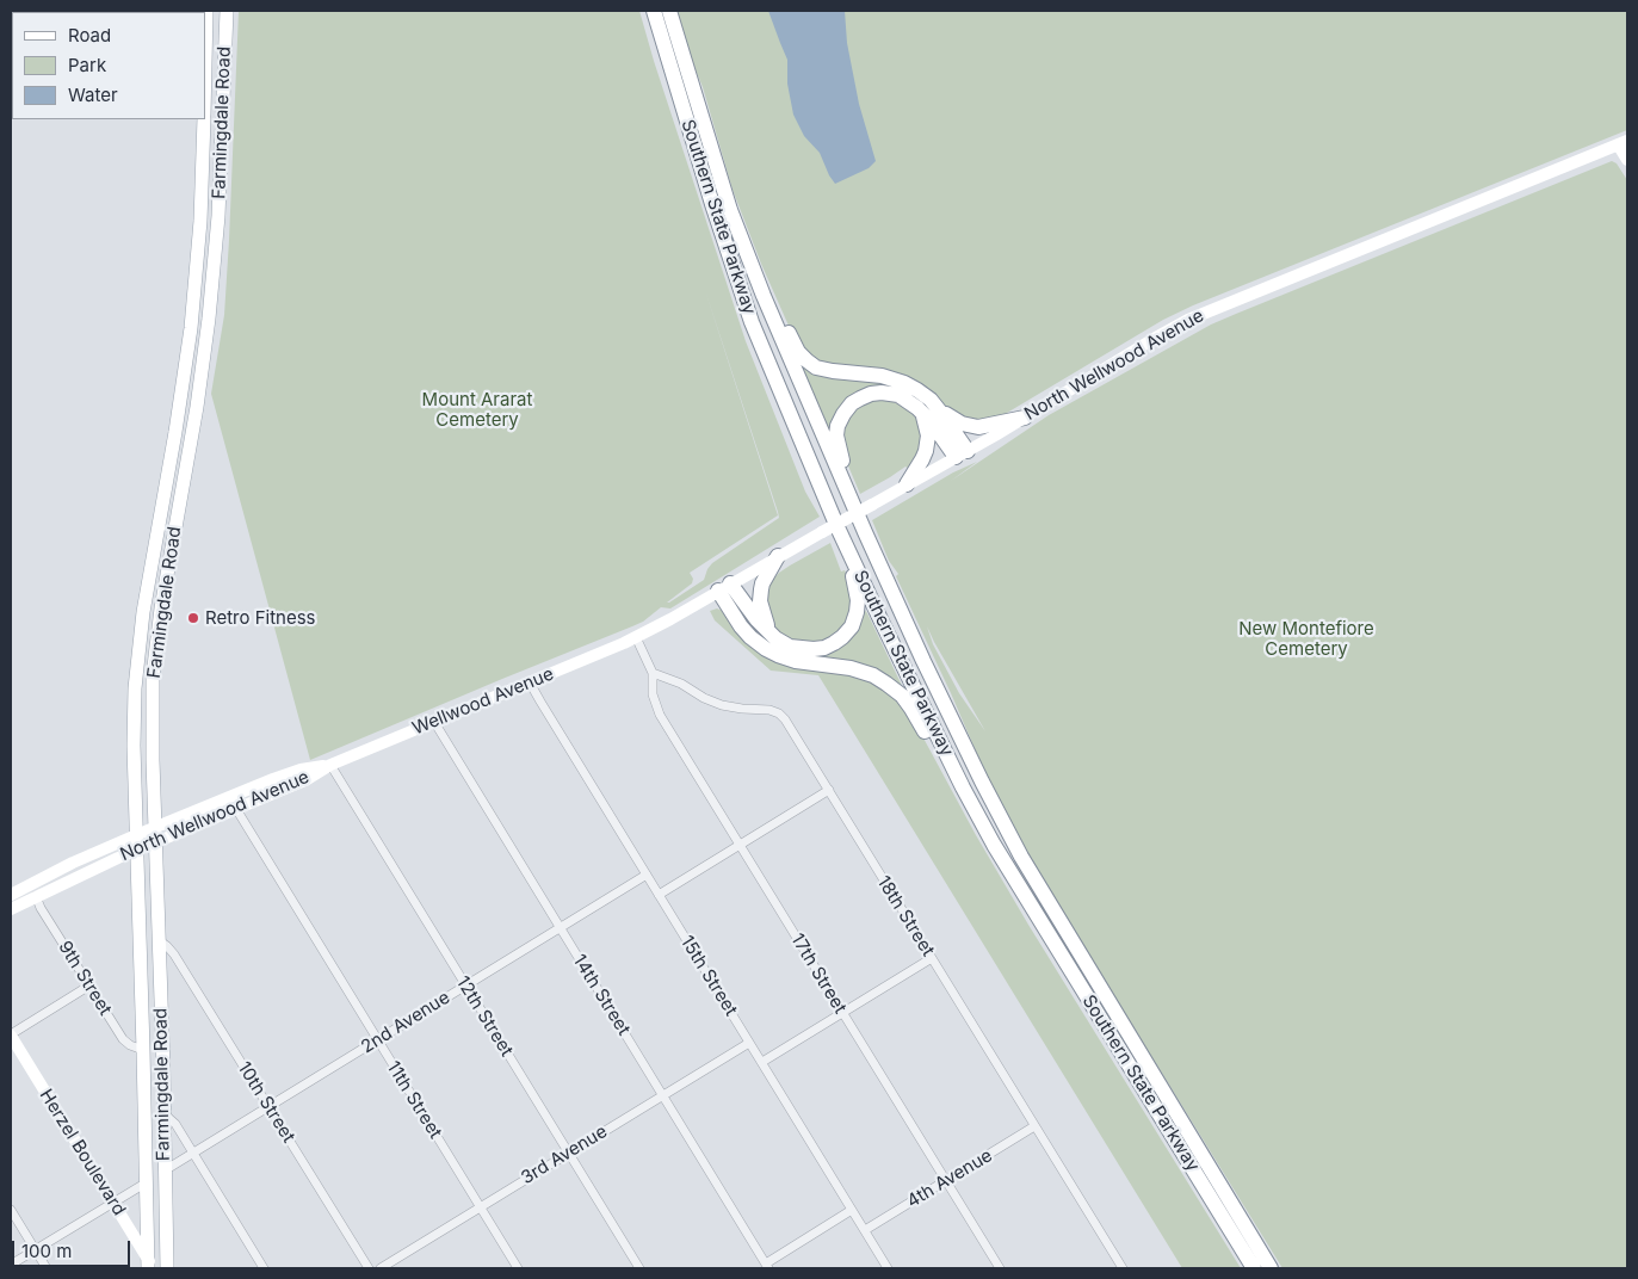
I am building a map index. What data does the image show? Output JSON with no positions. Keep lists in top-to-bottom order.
{
  "streets": {
    "highway": ["Southern State Parkway"],
    "main road": [
      "Farmingdale Road",
      "North Wellwood Avenue",
      "Wellwood Avenue",
      "Herzel Boulevard"
    ],
    "street": [
      "18th Street",
      "17th Street",
      "15th Street",
      "9th Street",
      "14th Street",
      "12th Street",
      "2nd Avenue",
      "11th Street",
      "10th Street",
      "3rd Avenue",
      "4th Avenue"
    ]
  },
  "crossings": [
    ["Farmingdale Road", "North Wellwood Avenue"],
    ["Farmingdale Road", "9th Street"],
    ["Farmingdale Road", "2nd Avenue"],
    ["Farmingdale Road", "10th Street"],
    ["Farmingdale Road", "Herzel Boulevard"],
    ["North Wellwood Avenue", "Wellwood Avenue"],
    ["North Wellwood Avenue", "9th Street"],
    ["North Wellwood Avenue", "12th Street"],
    ["North Wellwood Avenue", "11th Street"],
    ["Wellwood Avenue", "15th Street"],
    ["Wellwood Avenue", "14th Street"],
    ["Wellwood Avenue", "12th Street"],
    ["18th Street", "17th Street"],
    ["18th Street", "4th Avenue"],
    ["17th Street", "4th Avenue"],
    ["15th Street", "2nd Avenue"],
    ["15th Street", "3rd Avenue"],
    ["15th Street", "4th Avenue"],
    ["14th Street", "2nd Avenue"],
    ["14th Street", "3rd Avenue"],
    ["12th Street", "2nd Avenue"],
    ["12th Street", "3rd Avenue"],
    ["2nd Avenue", "11th Street"],
    ["2nd Avenue", "10th Street"],
    ["11th Street", "3rd Avenue"]
  ],
  "parks": ["Mount Ararat Cemetery", "New Montefiore Cemetery"],
  "places": ["Retro Fitness"],
  "legend": ["Road", "Park", "Water"],
  "scale_bar": "100 m"
}
